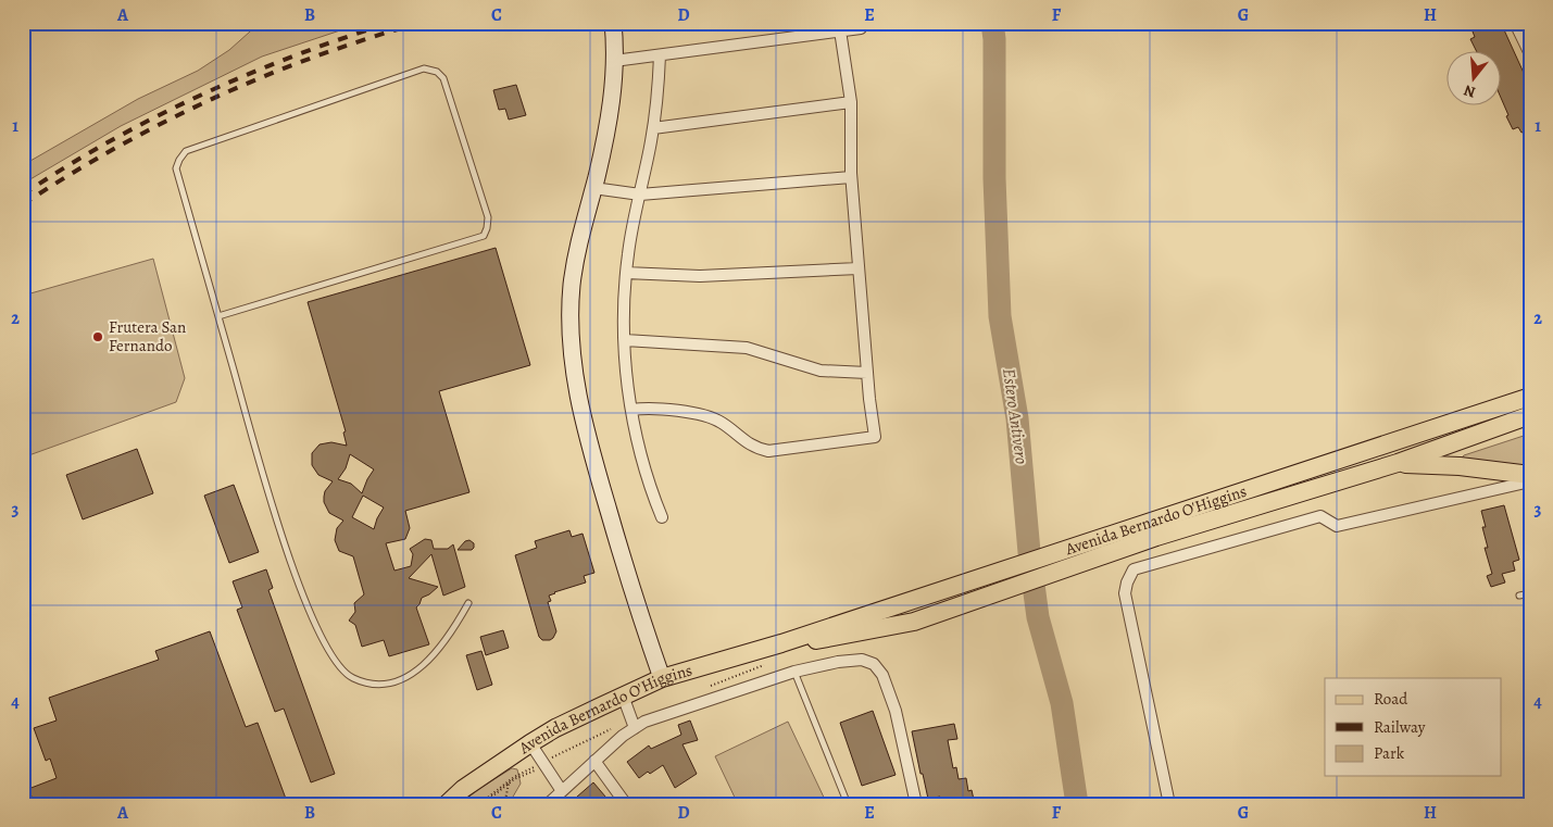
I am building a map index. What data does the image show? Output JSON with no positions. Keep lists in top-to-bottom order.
{
  "streets": {
    "main road": ["Avenida Bernardo O'Higgins"]
  },
  "water": ["Estero Antivero"],
  "places": ["Frutera San Fernando"],
  "legend": ["Road", "Railway", "Park"],
  "north": "bottom",
  "grid": {
    "columns": [
      "A",
      "B",
      "C",
      "D",
      "E",
      "F",
      "G",
      "H"
    ],
    "rows": [
      "1",
      "2",
      "3",
      "4"
    ]
  }
}
